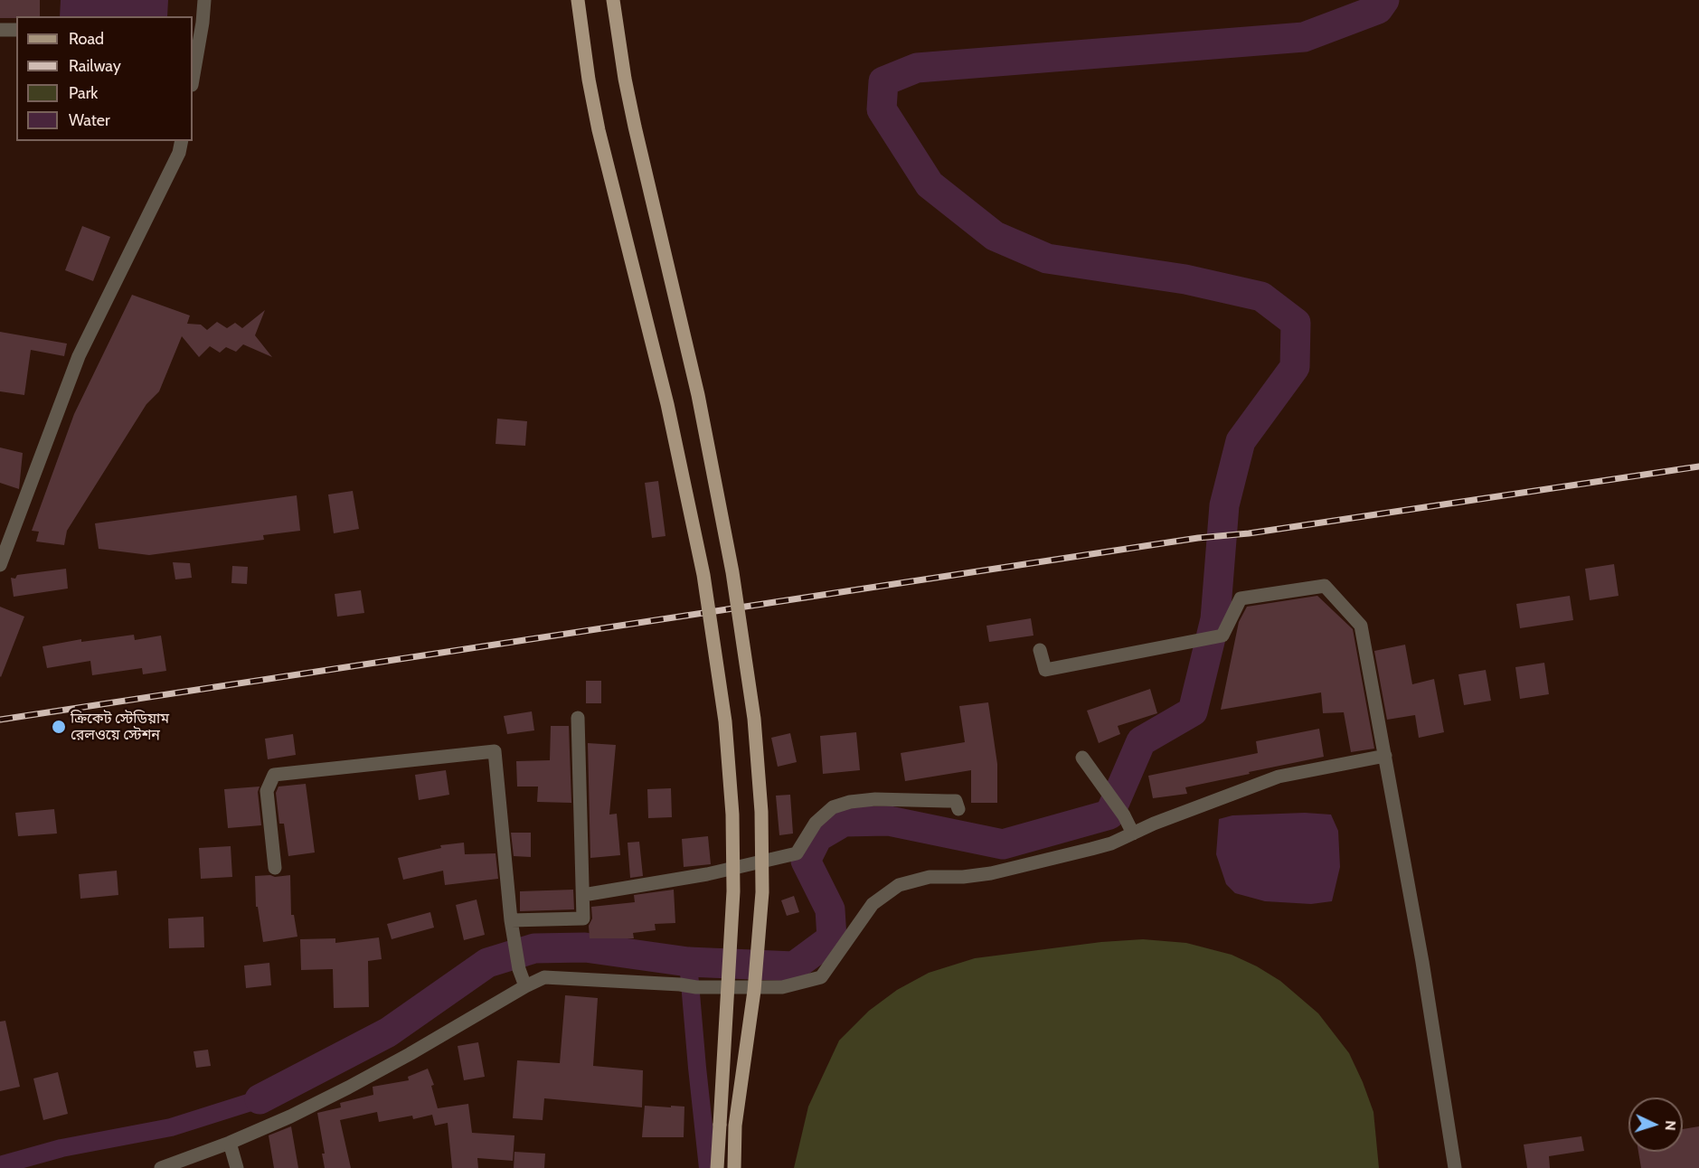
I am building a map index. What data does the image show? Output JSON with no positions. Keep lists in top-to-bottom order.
{
  "places": ["ক্রিকেট স্টেডিয়াম রেলওয়ে স্টেশন"],
  "legend": [
    "Road",
    "Railway",
    "Park",
    "Water"
  ],
  "north": "right"
}
